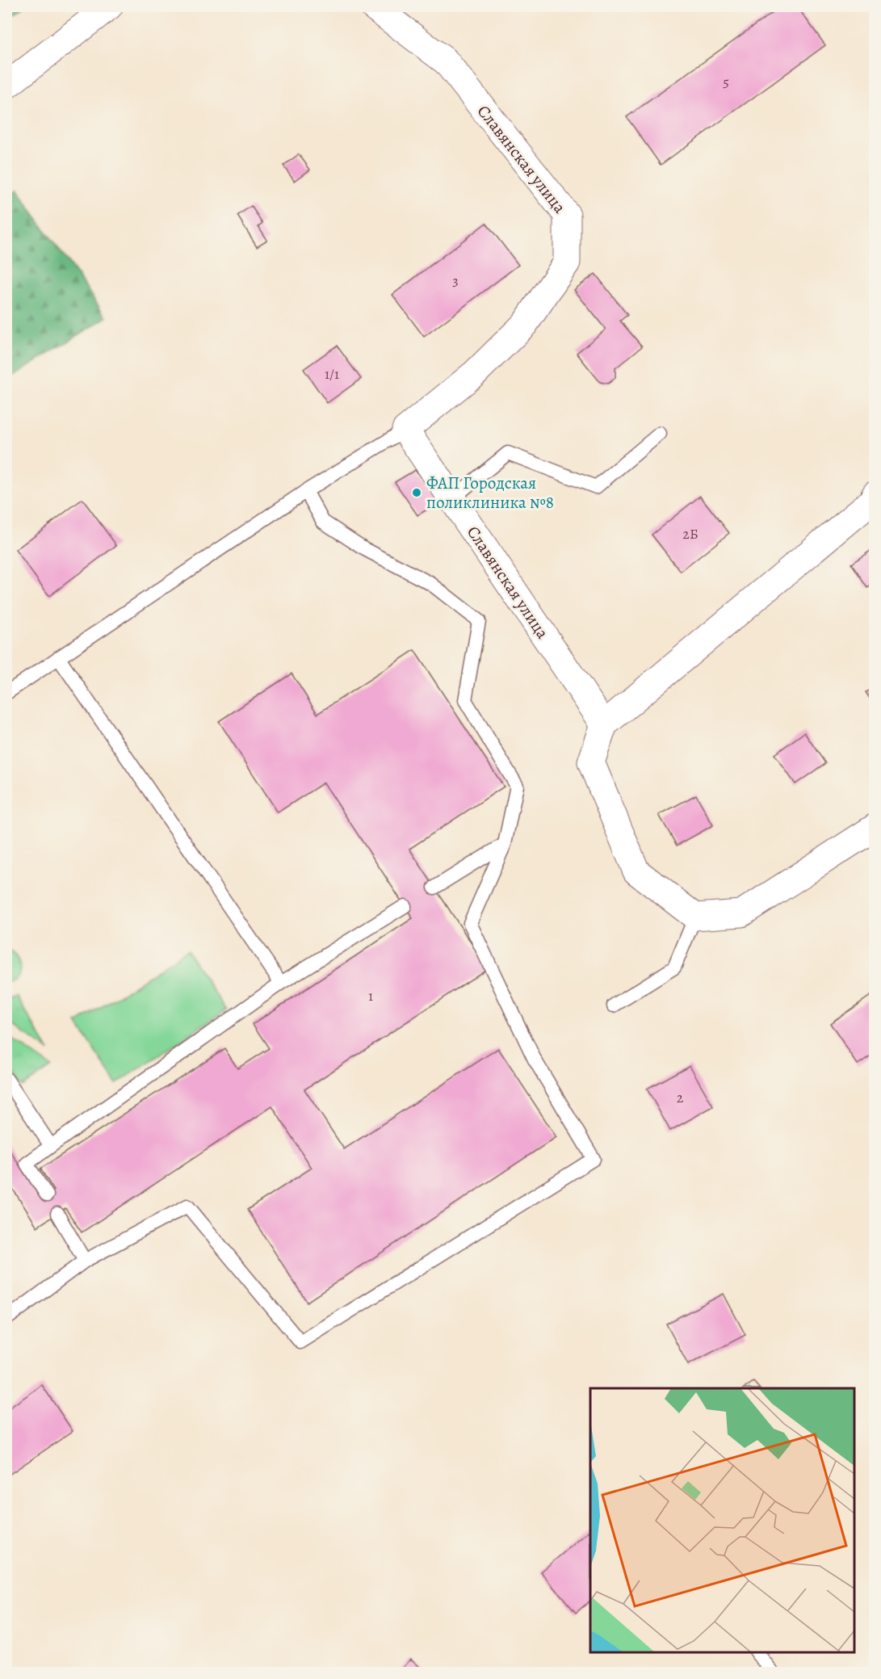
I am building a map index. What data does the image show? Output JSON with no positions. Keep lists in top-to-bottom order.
{
  "streets": {
    "street": ["Славянская улица"]
  },
  "places": ["ФАП Городская поликлиника №8"],
  "house_numbers": [
    "5",
    "3",
    "1/1",
    "2Б",
    "1",
    "2"
  ]
}
